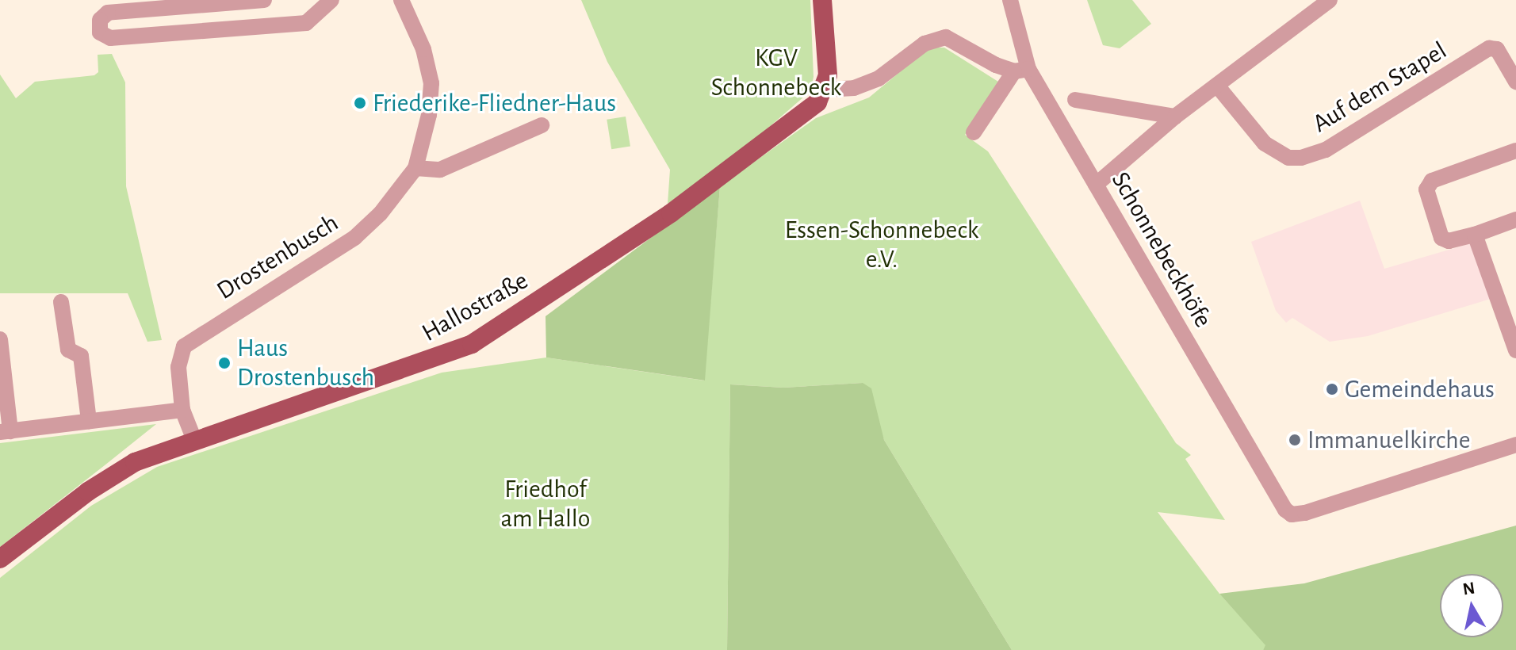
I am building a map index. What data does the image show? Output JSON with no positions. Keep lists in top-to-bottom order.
{
  "streets": {
    "main road": ["Hallostraße"],
    "street": ["Auf dem Stapel", "Schonnebeckhöfe", "Drostenbusch"]
  },
  "crossings": [
    ["Drostenbusch", "Hallostraße"]
  ],
  "parks": ["KGV Schonnebeck", "Essen-Schonnebeck e.V.", "Friedhof am Hallo"],
  "places": [
    "Friederike-Fliedner-Haus",
    "Haus Drostenbusch",
    "Gemeindehaus",
    "Immanuelkirche"
  ],
  "north": "top"
}
